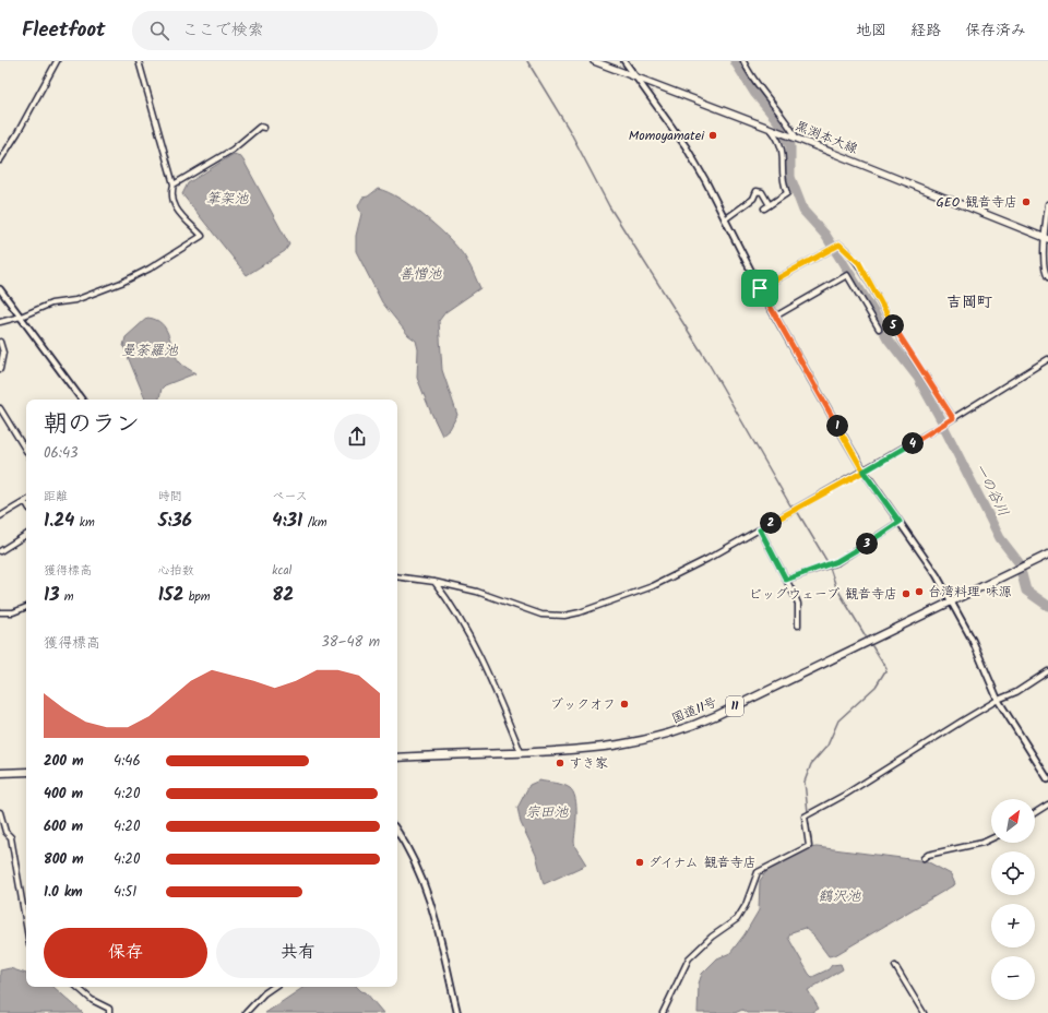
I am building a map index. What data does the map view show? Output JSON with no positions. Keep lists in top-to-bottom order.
{
  "streets": {
    "highway": ["11", "国道11号"],
    "main road": ["黒渕本大線"]
  },
  "districts": ["吉岡町"],
  "water": [
    "筆架池",
    "善憎池",
    "曼荼羅池",
    "一の谷川",
    "宗田池",
    "鶴沢池"
  ],
  "places": [
    "Momoyamatei",
    "GEO 観音寺店",
    "台湾料理 味源",
    "ビッグウェーブ 観音寺店",
    "ブックオフ",
    "すき家",
    "ダイナム 観音寺店"
  ],
  "north": "top right",
  "page": {
    "header": "Fleetfoot",
    "search": "ここで検索",
    "nav": ["地図", "経路", "保存済み"],
    "pins": [
      "5",
      "1",
      "4",
      "2",
      "3"
    ],
    "heading": ["朝のラン", "06:43"],
    "stats": [
      ["距離", "1.24 km"],
      ["時間", "5:36"],
      ["ペース", "4:31 /km"],
      ["獲得標高", "13 m"],
      ["心拍数", "152 bpm"],
      ["kcal", "82"]
    ],
    "chart": ["獲得標高", "38–48 m"],
    "list": [
      {
        "name": "200 m",
        "note": "4:46"
      },
      {
        "name": "400 m",
        "note": "4:20"
      },
      {
        "name": "600 m",
        "note": "4:20"
      },
      {
        "name": "800 m",
        "note": "4:20"
      },
      {
        "name": "1.0 km",
        "note": "4:51"
      }
    ],
    "map_buttons": ["+", "−"],
    "buttons": ["保存", "共有"]
  }
}
